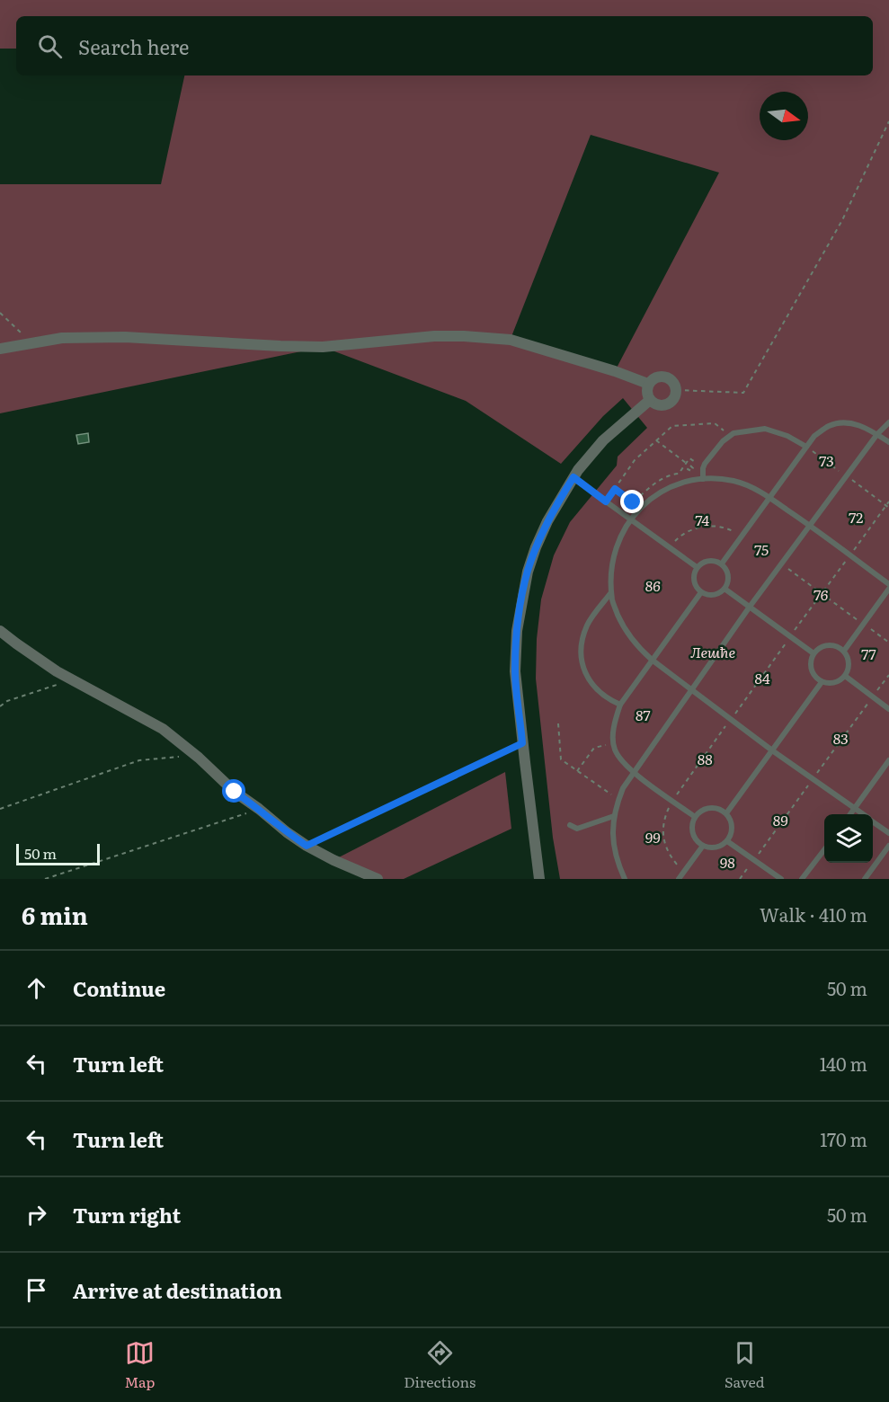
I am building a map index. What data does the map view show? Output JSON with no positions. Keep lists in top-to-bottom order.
{
  "parks": [
    "73",
    "72",
    "74",
    "75",
    "86",
    "76",
    "Лешће",
    "77",
    "84",
    "87",
    "83",
    "88",
    "89",
    "99",
    "98"
  ],
  "scale_bar": "50 m",
  "north": "right",
  "page": {
    "search": "Search here",
    "scale": "50 m",
    "heading": ["6 min", "Walk · 410 m"],
    "list": [
      ["Continue", "50 m"],
      ["Turn left", "140 m"],
      ["Turn left", "170 m"],
      ["Turn right", "50 m"],
      "Arrive at destination"
    ],
    "nav": ["Map", "Directions", "Saved"]
  }
}
